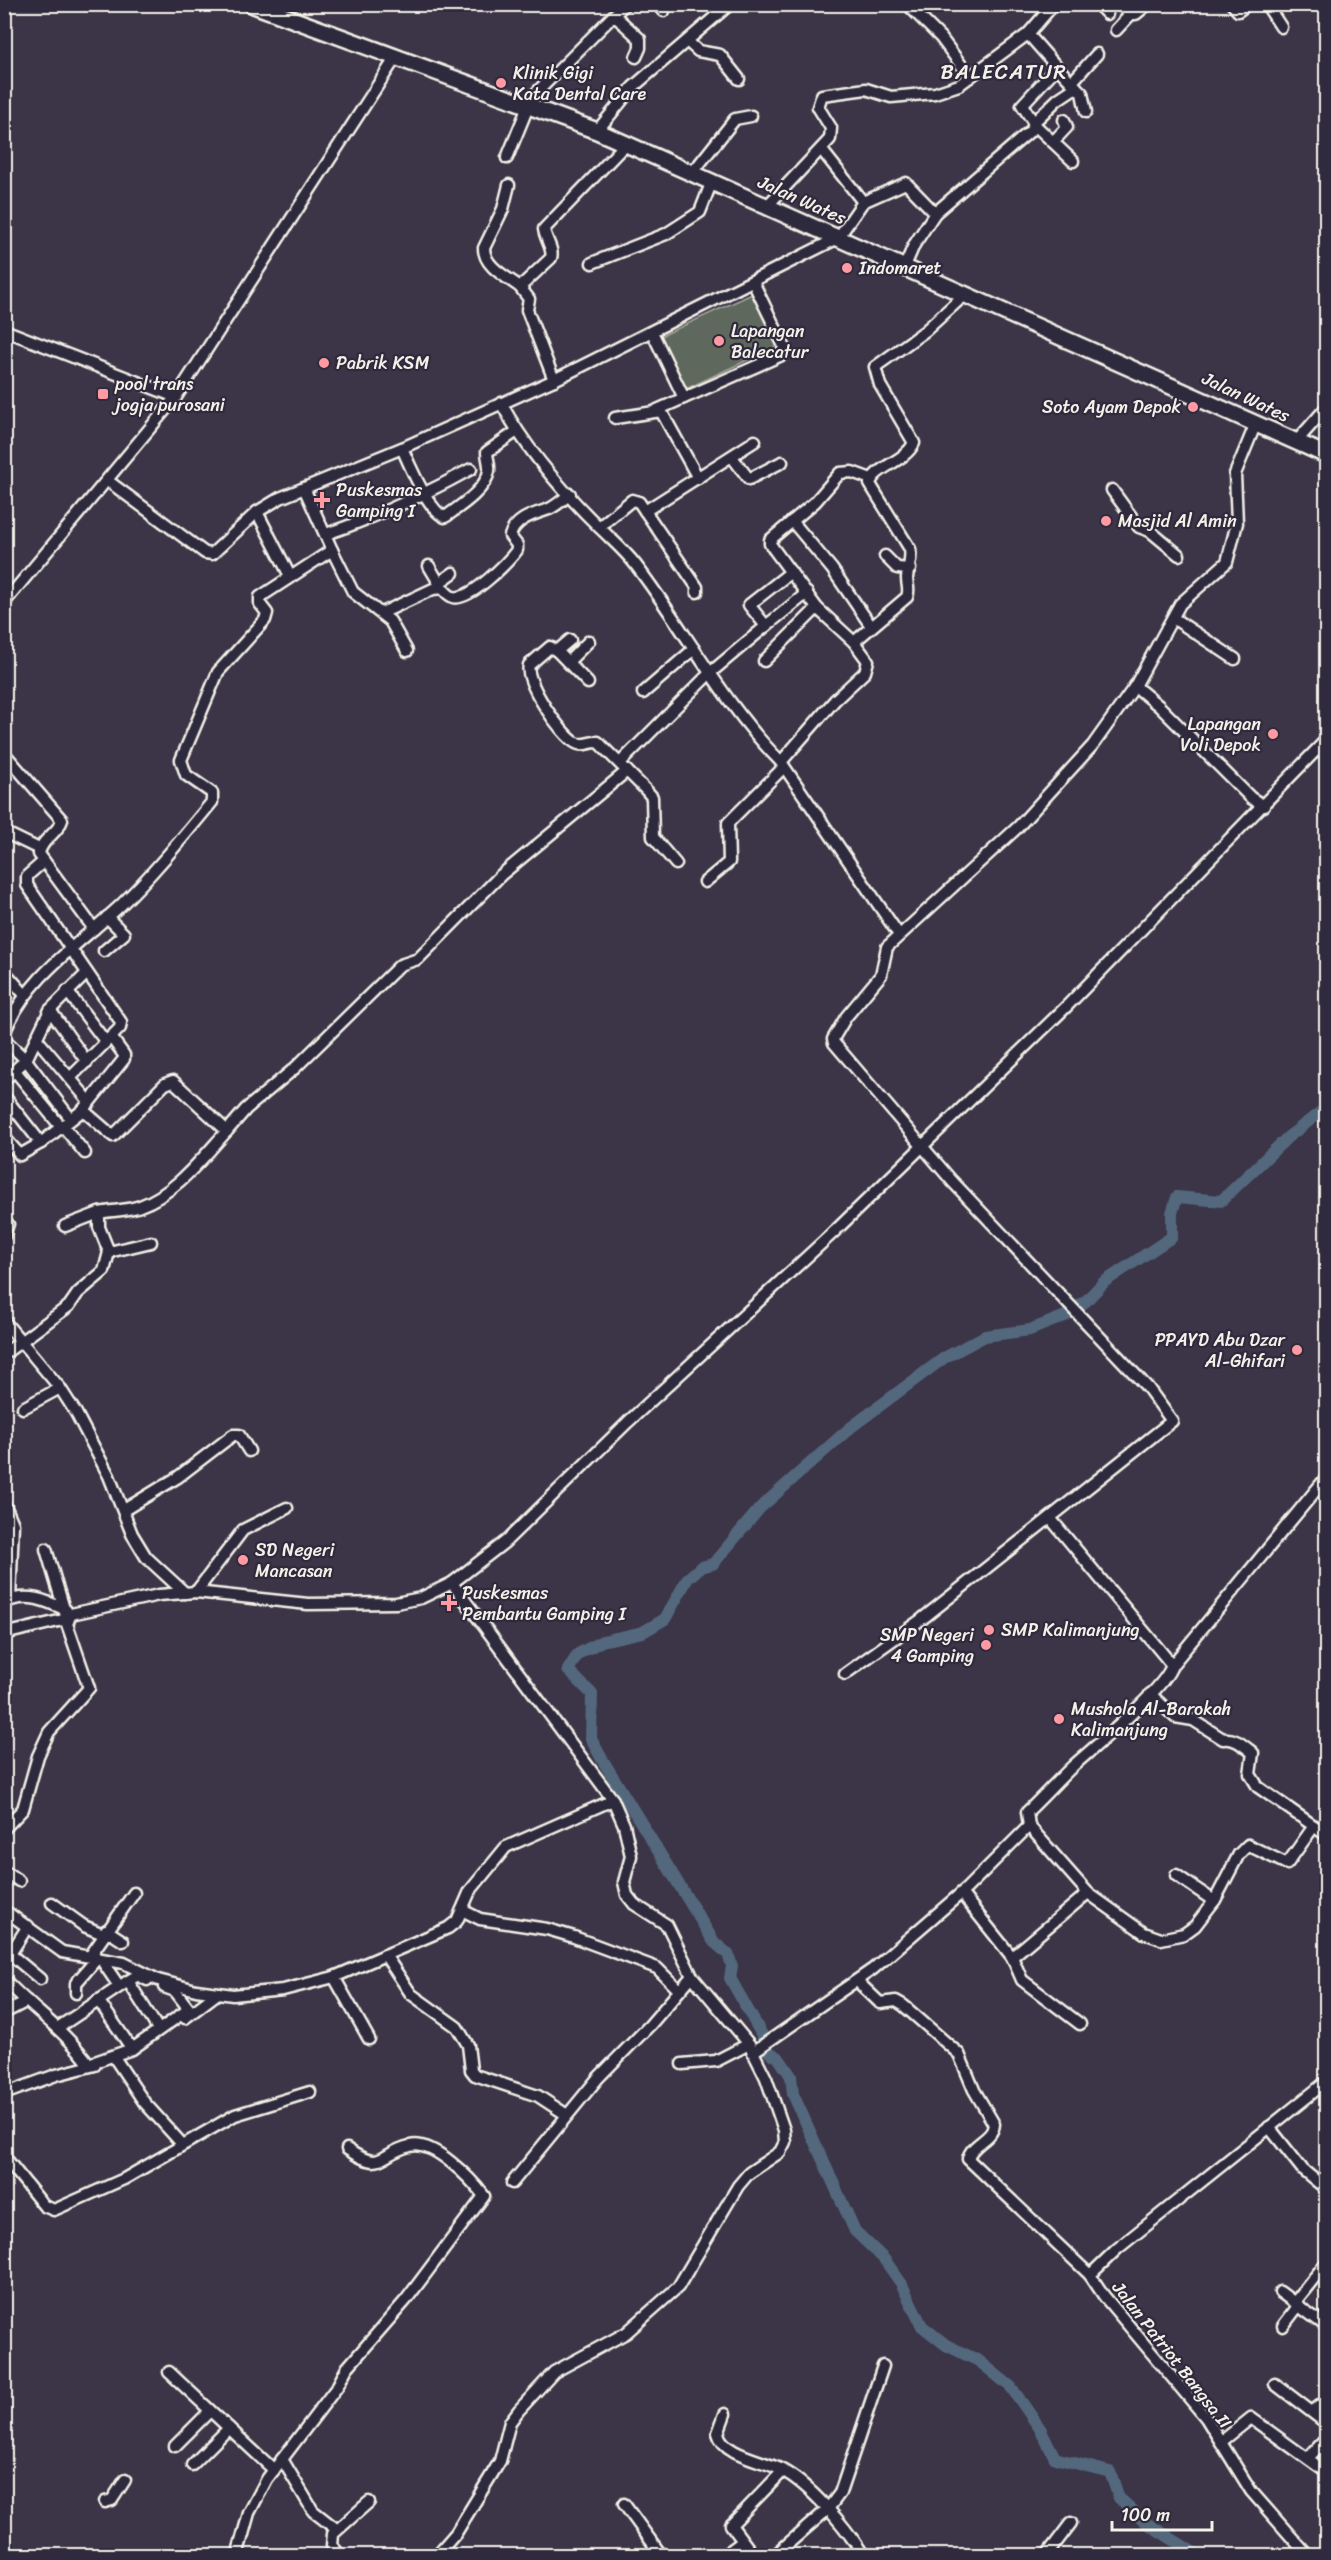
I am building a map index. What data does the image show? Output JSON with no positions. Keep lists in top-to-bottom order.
{
  "streets": {
    "highway": ["Jalan Wates"],
    "street": ["Jalan Patriot Bangsa II"]
  },
  "districts": ["BALECATUR"],
  "places": {
    "other": [
      "Klinik Gigi Kata Dental Care",
      "Indomaret",
      "Lapangan Balecatur",
      "Pabrik KSM",
      "Soto Ayam Depok",
      "Masjid Al Amin",
      "Lapangan Voli Depok",
      "PPAYD Abu Dzar Al-Ghifari",
      "SD Negeri Mancasan",
      "SMP Kalimanjung",
      "SMP Negeri 4 Gamping",
      "Mushola Al-Barokah Kalimanjung"
    ],
    "transit": ["pool trans jogja purosani"],
    "health": ["Puskesmas Gamping I", "Puskesmas Pembantu Gamping I"]
  },
  "scale_bar": "100 m"
}
